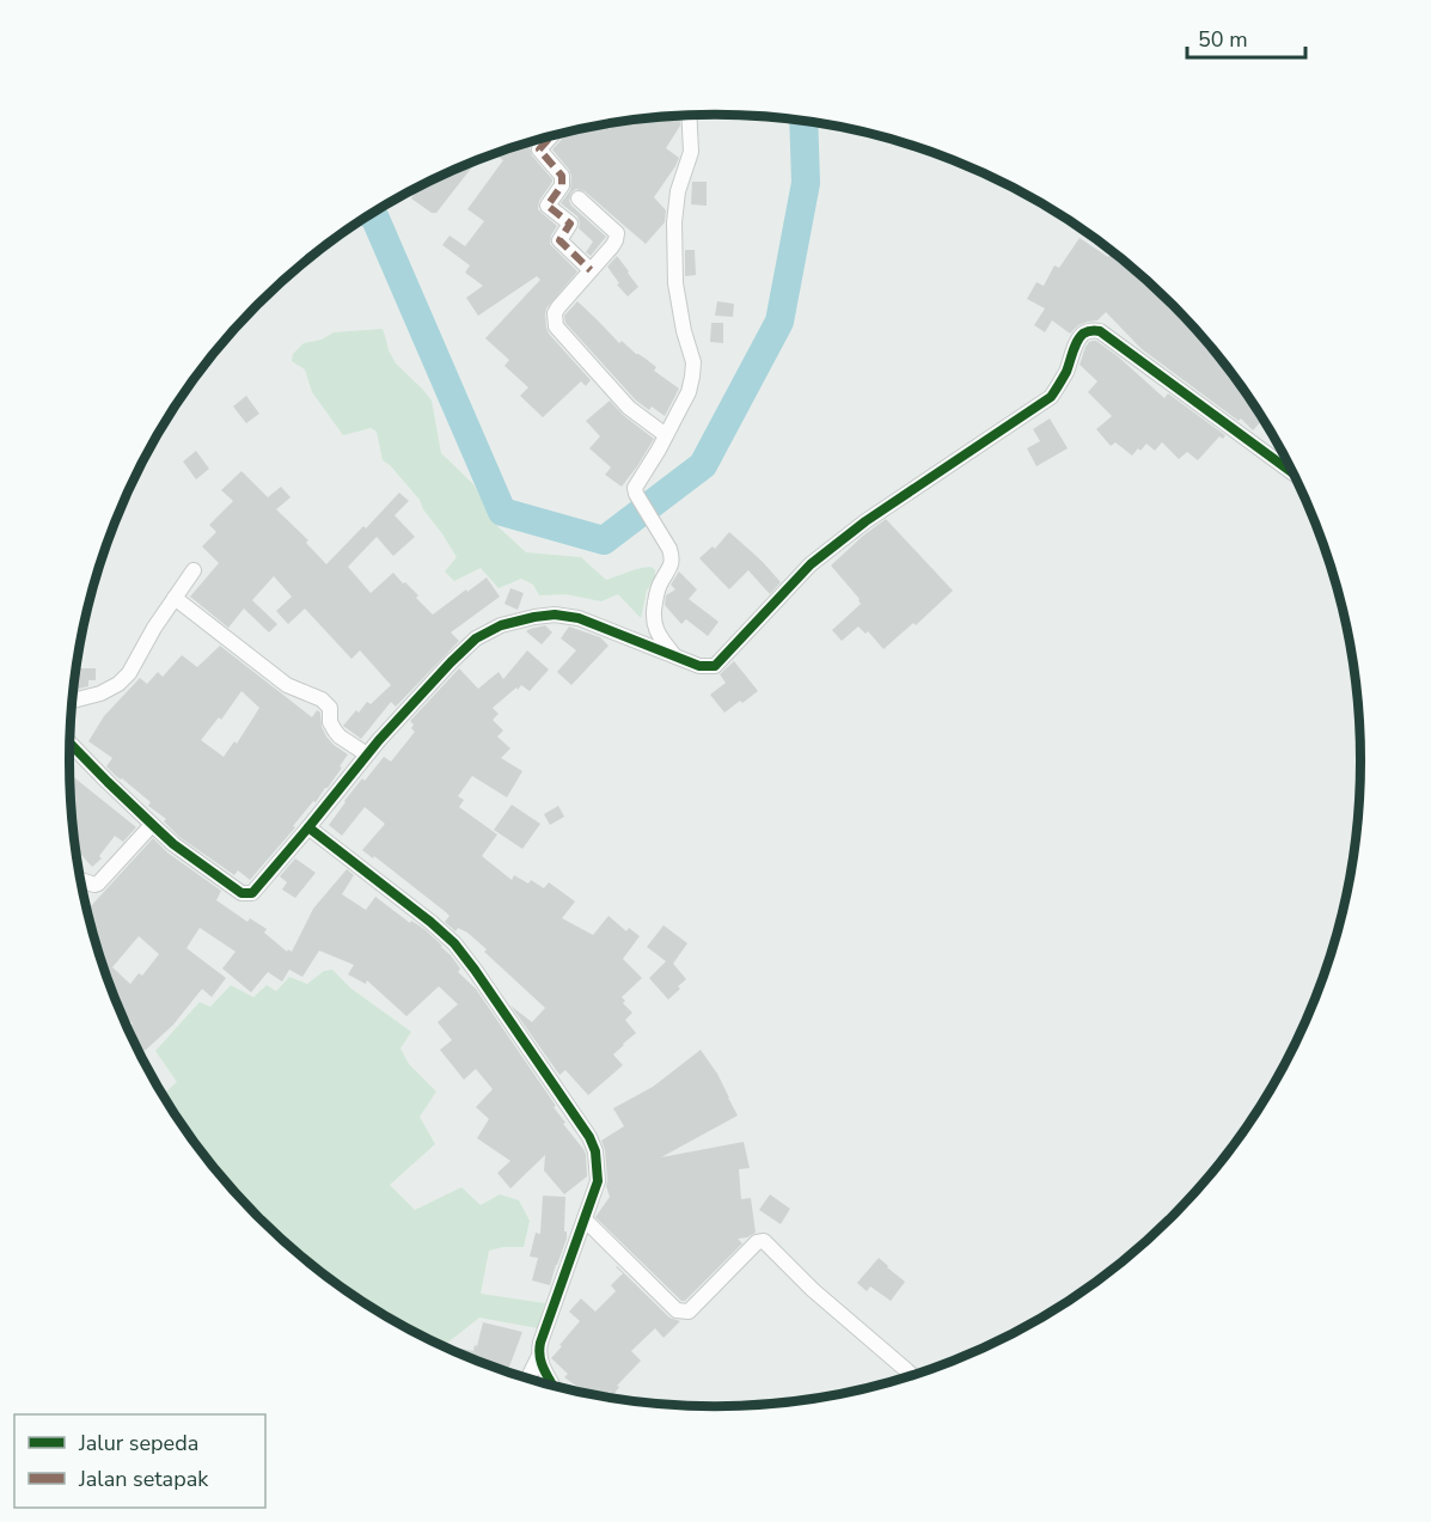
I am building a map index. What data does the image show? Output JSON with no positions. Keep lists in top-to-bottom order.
{
  "legend": ["Jalur sepeda", "Jalan setapak"],
  "scale_bar": "50 m"
}
